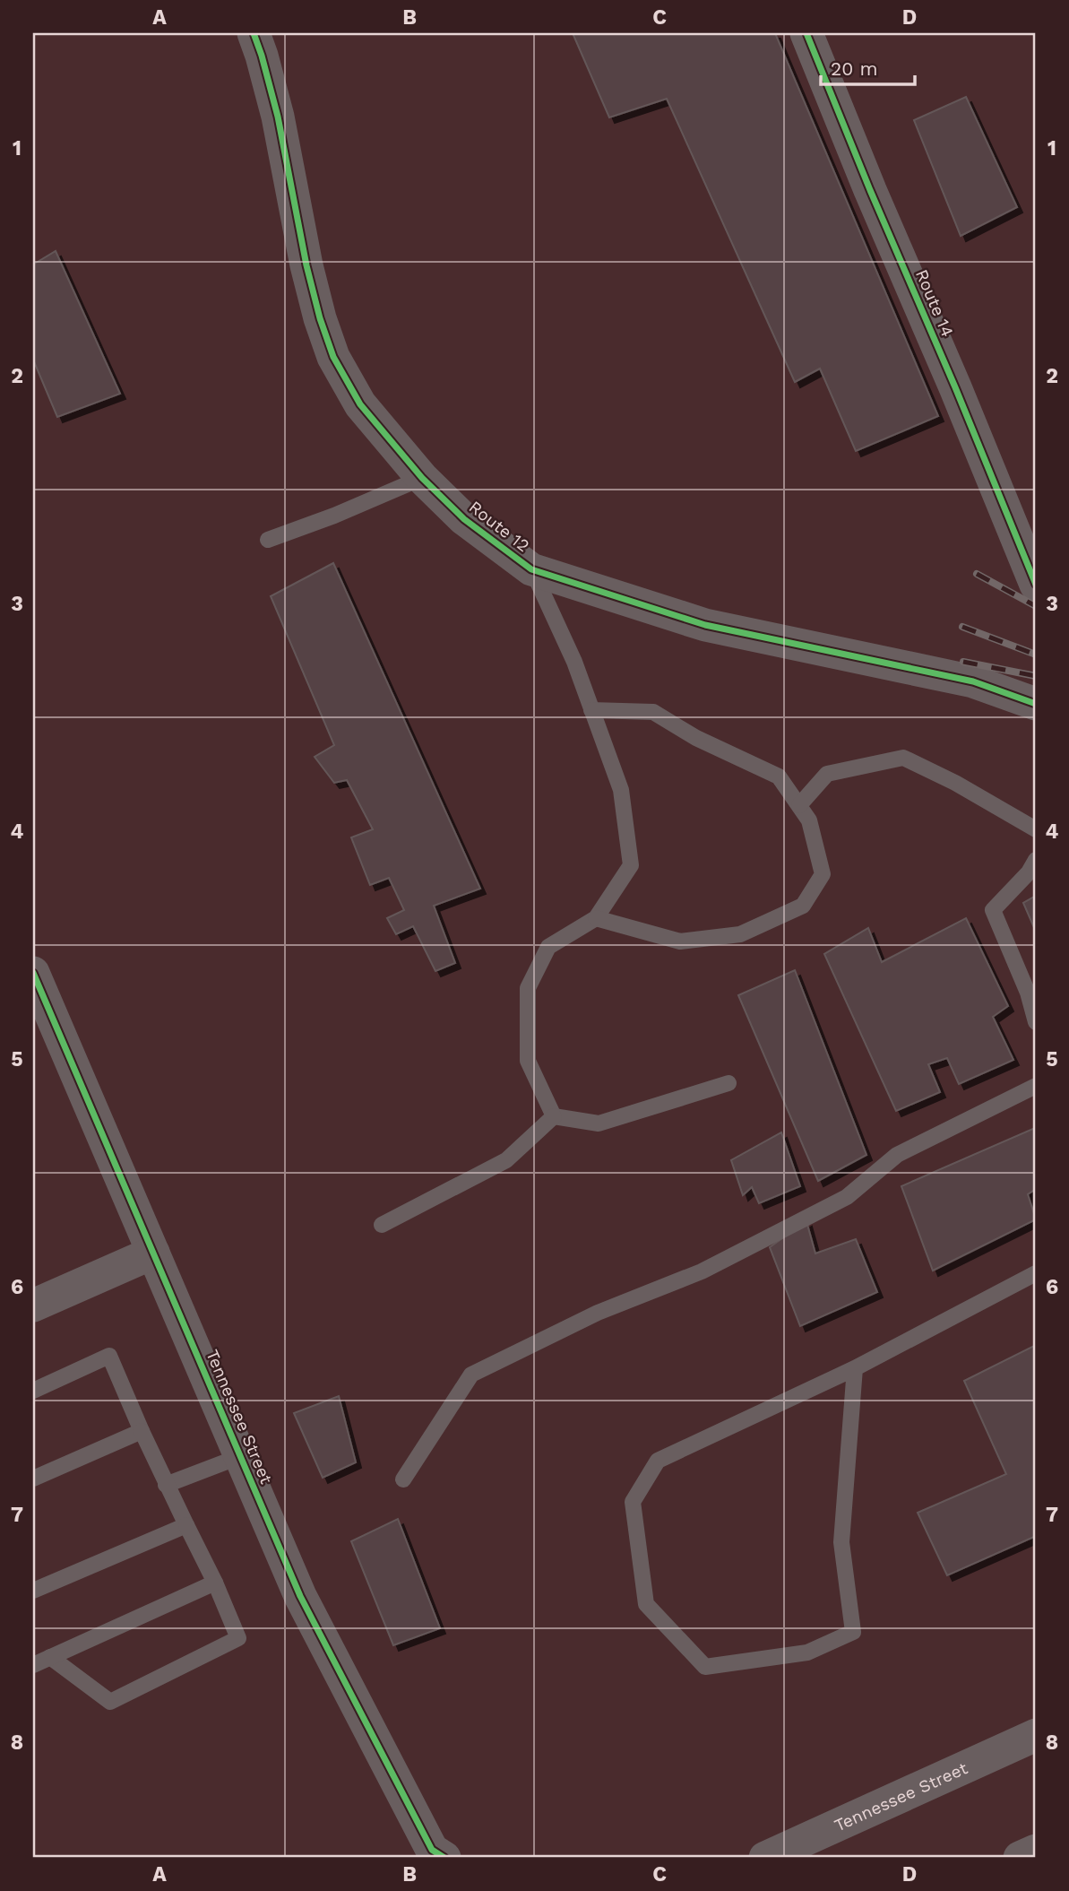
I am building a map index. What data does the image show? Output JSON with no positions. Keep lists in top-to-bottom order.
{
  "streets": {
    "street": ["Route 14", "Route 12", "Tennessee Street"]
  },
  "scale_bar": "20 m",
  "grid": {
    "columns": [
      "A",
      "B",
      "C",
      "D"
    ],
    "rows": [
      "1",
      "2",
      "3",
      "4",
      "5",
      "6",
      "7",
      "8"
    ]
  }
}
